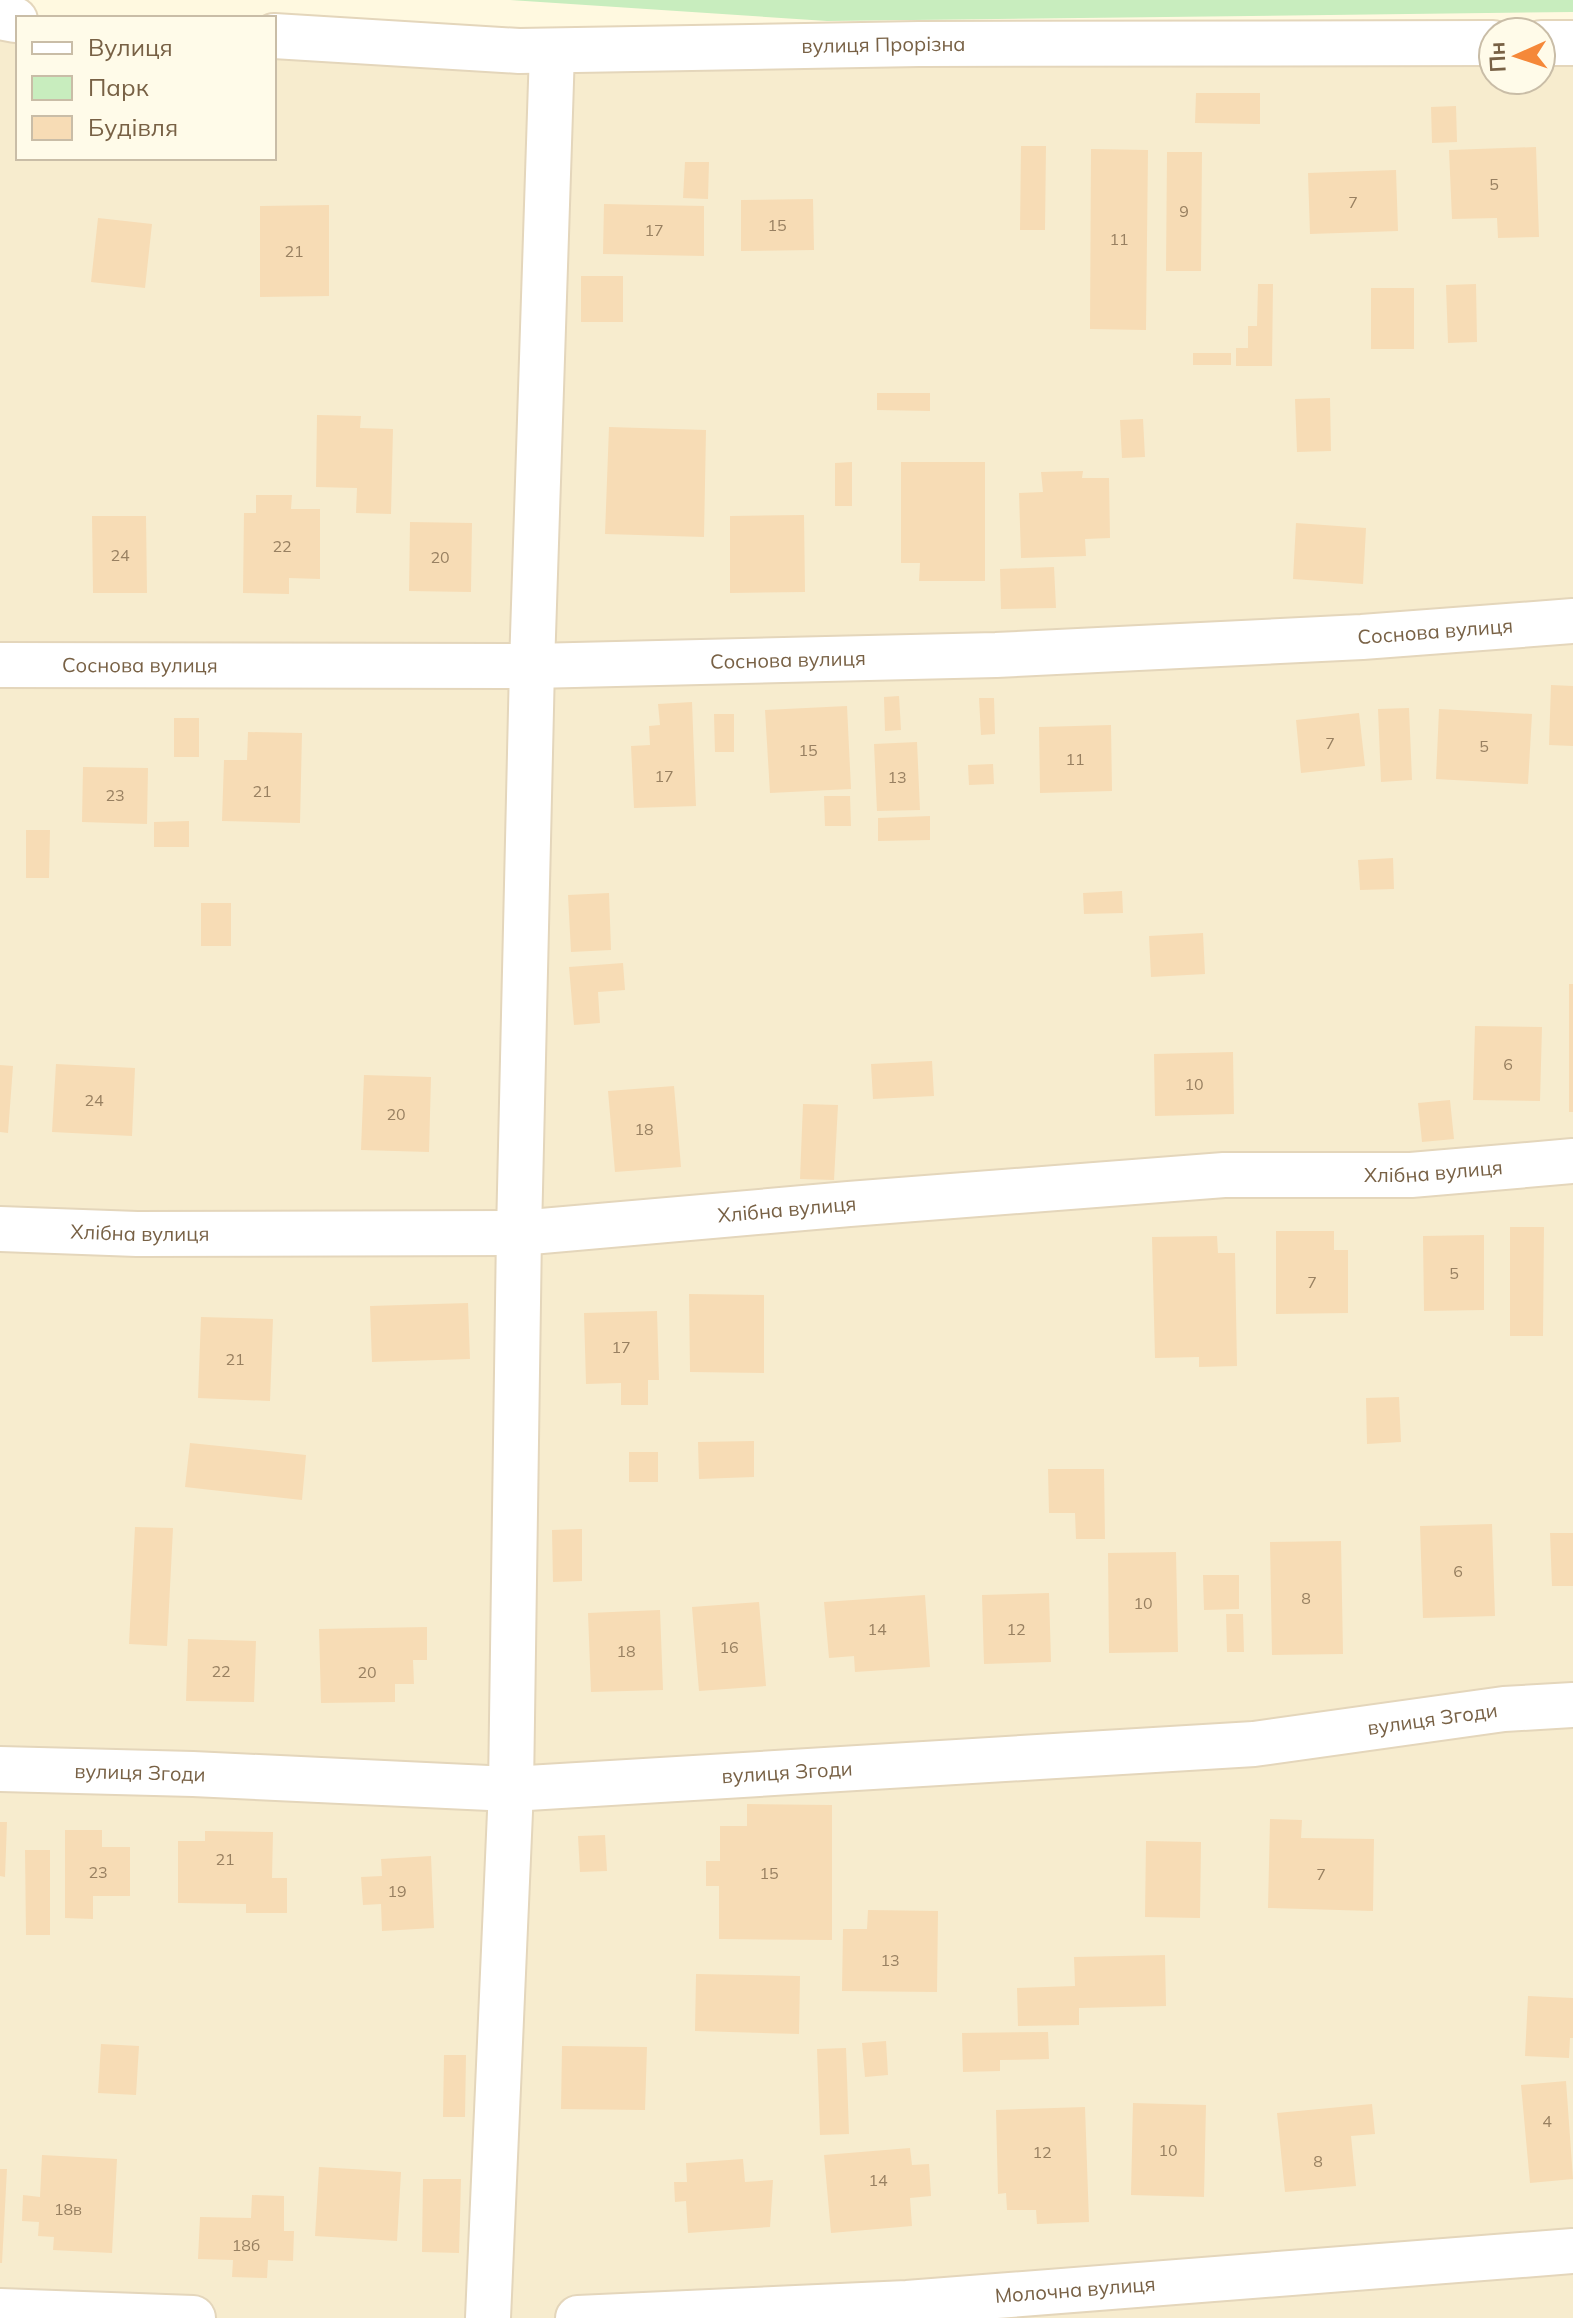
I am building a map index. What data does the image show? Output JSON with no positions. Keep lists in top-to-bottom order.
{
  "streets": {
    "street": [
      "вулиця Прорізна",
      "Соснова вулиця",
      "Хлібна вулиця",
      "вулиця Згоди",
      "Молочна вулиця"
    ]
  },
  "house_numbers": [
    "5",
    "7",
    "9",
    "15",
    "17",
    "11",
    "21",
    "22",
    "24",
    "20",
    "7",
    "5",
    "15",
    "11",
    "17",
    "13",
    "21",
    "23",
    "6",
    "10",
    "24",
    "20",
    "18",
    "5",
    "7",
    "17",
    "21",
    "6",
    "8",
    "10",
    "14",
    "12",
    "16",
    "18",
    "22",
    "20",
    "21",
    "23",
    "15",
    "7",
    "19",
    "13",
    "4",
    "10",
    "12",
    "8",
    "14",
    "18в",
    "18б"
  ],
  "legend": ["Вулиця", "Парк", "Будівля"],
  "north": "left"
}
